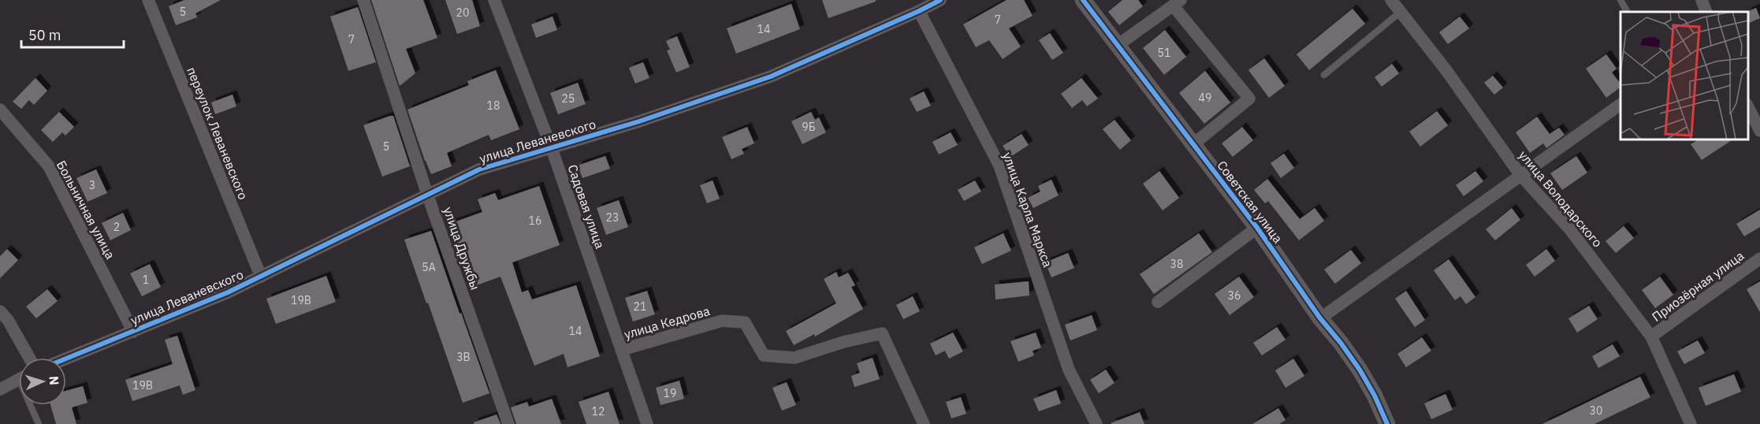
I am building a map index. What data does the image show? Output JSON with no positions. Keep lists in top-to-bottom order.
{
  "streets": {
    "street": [
      "переулок Леваневского",
      "улица Леваневского",
      "улица Володарского",
      "Советская улица",
      "Садовая улица",
      "Больничная улица",
      "улица Карла Маркса",
      "улица Дружбы",
      "Приозёрная улица",
      "улица Кедрова"
    ]
  },
  "crossings": [
    ["переулок Леваневского", "улица Леваневского"],
    ["улица Леваневского", "Садовая улица"],
    ["улица Леваневского", "Больничная улица"],
    ["улица Леваневского", "улица Карла Маркса"],
    ["улица Леваневского", "улица Дружбы"],
    ["улица Володарского", "Приозёрная улица"],
    ["Садовая улица", "улица Кедрова"]
  ],
  "house_numbers": [
    "5",
    "20",
    "7",
    "14",
    "7",
    "51",
    "49",
    "25",
    "18",
    "9Б",
    "5",
    "3",
    "23",
    "16",
    "2",
    "38",
    "5А",
    "1",
    "36",
    "19В",
    "21",
    "14",
    "3В",
    "19В",
    "19",
    "30",
    "12"
  ],
  "scale_bar": "50 m",
  "north": "right"
}
